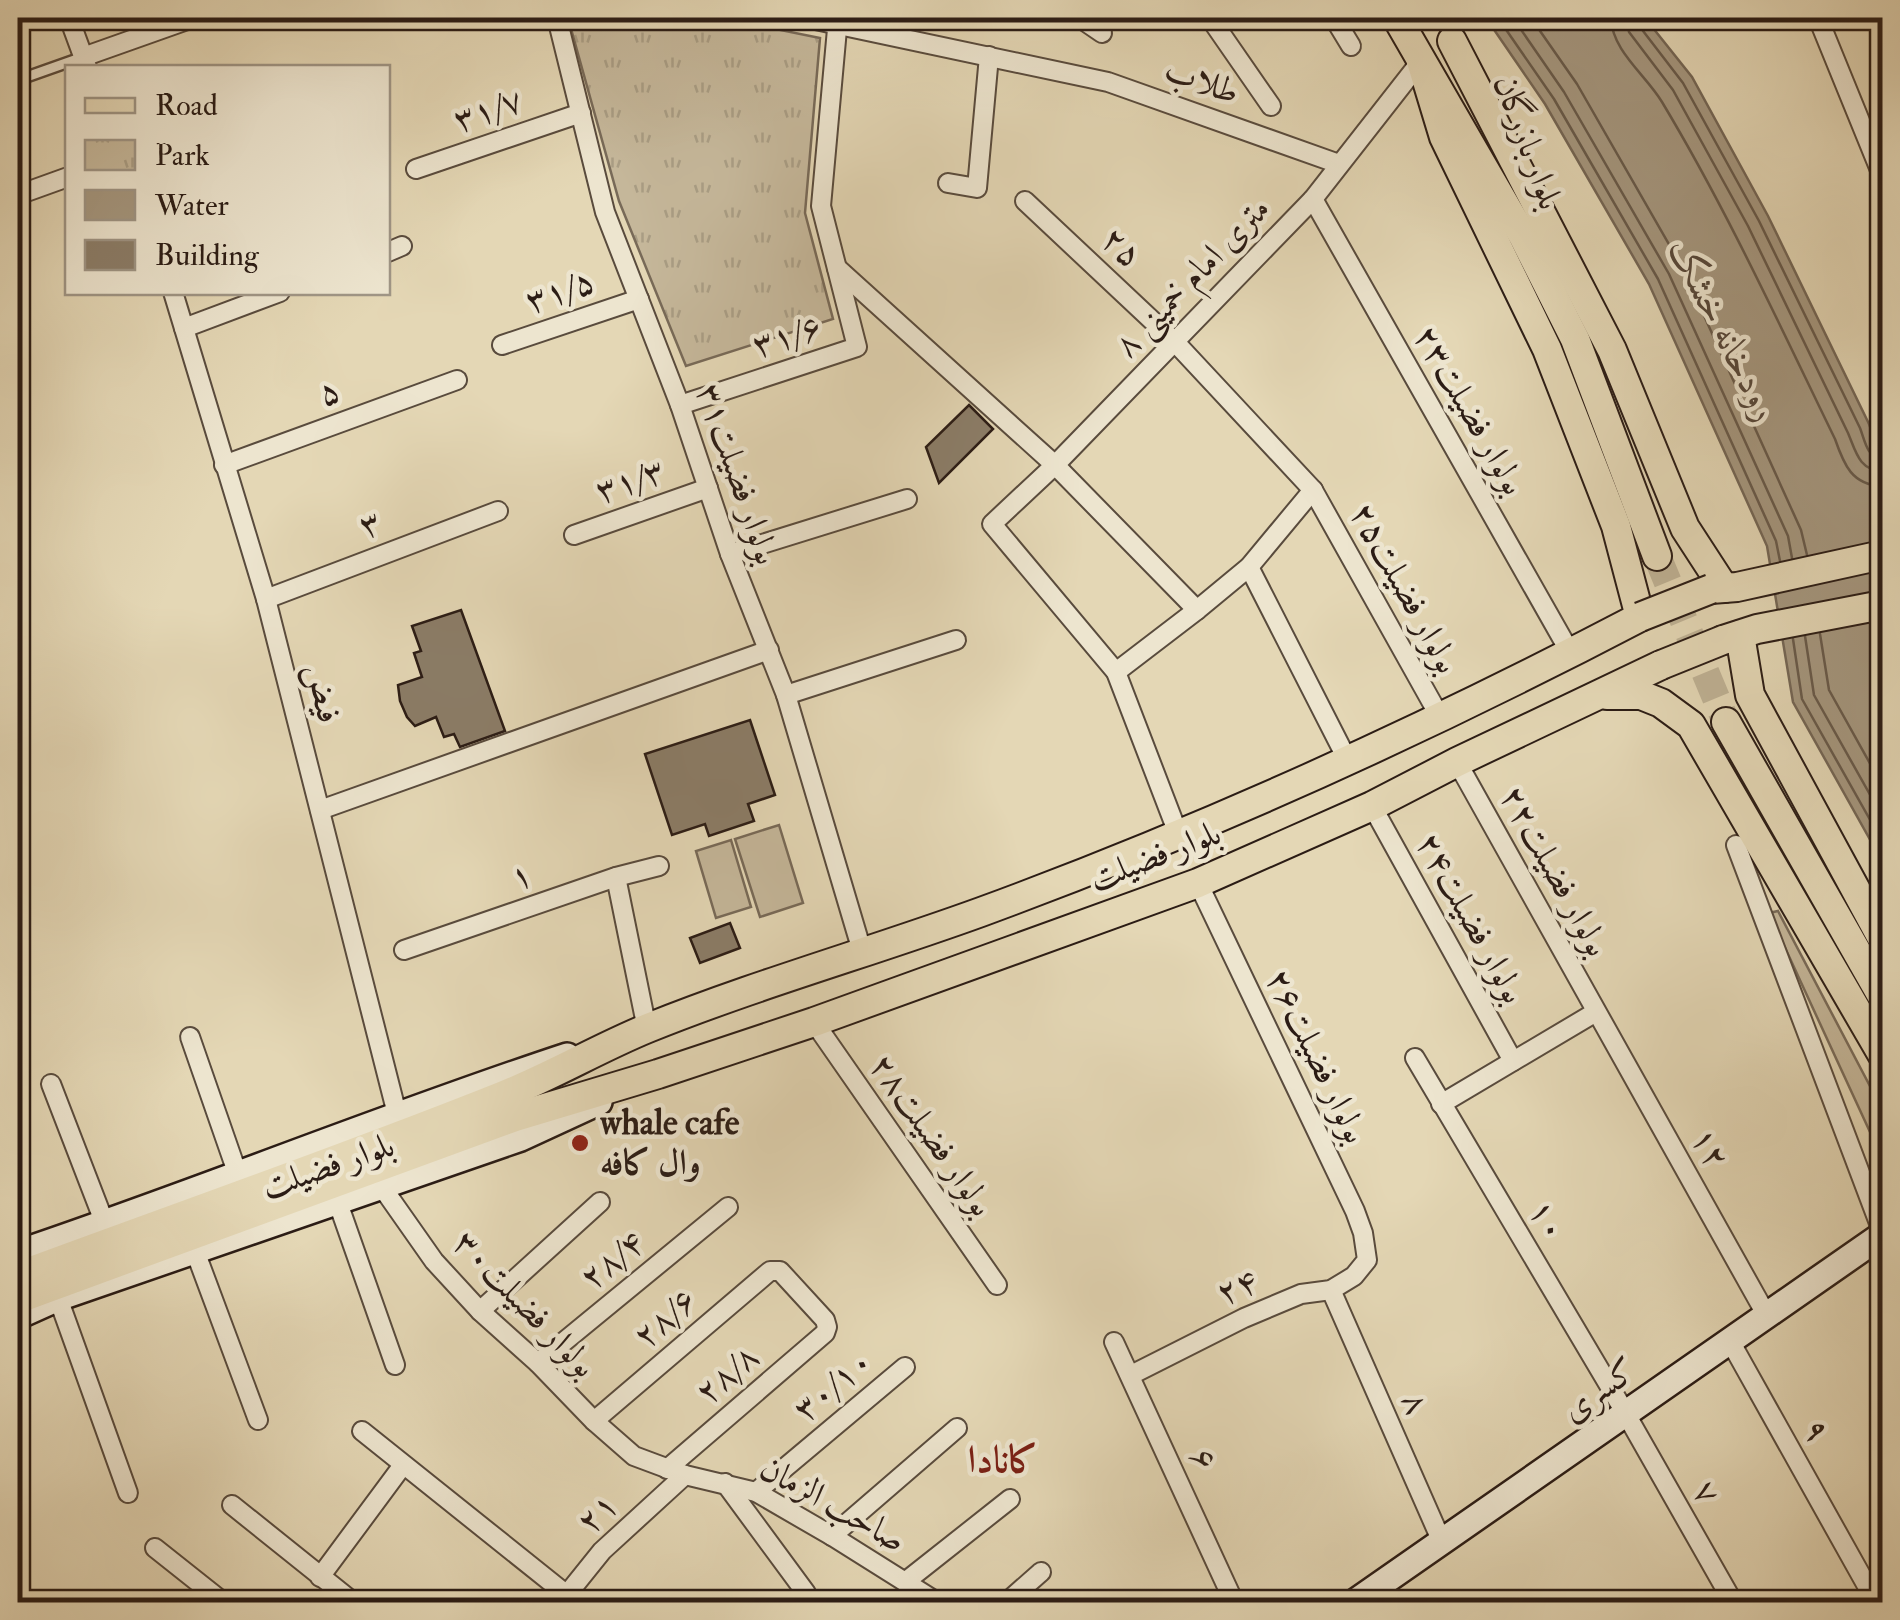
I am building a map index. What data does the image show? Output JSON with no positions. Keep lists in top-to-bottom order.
{
  "streets": {
    "main road": ["بلوار بازرگان", "بلوار فضیلت", "کسری"],
    "street": [
      "طلاب",
      "۳۱/۷",
      "۲۵",
      "۸ متری امام خمینی",
      "۳۱/۵",
      "۳۱/۶",
      "۵",
      "بولوار فضیلت۲۳",
      "بولوار فضیلت۳۱",
      "۳۱/۳",
      "۳",
      "بولوار فضیلت۲۵",
      "فیض",
      "بولوار فضیلت۲۲",
      "۱",
      "بولوار فضیلت۲۴",
      "بولوار فضیلت۲۶",
      "بولوار فضیلت۲۸",
      "۱۲",
      "۱۰",
      "۲۸/۴",
      "۲۴",
      "بولوار فضیلت۳۰",
      "۲۸/۶",
      "۲۸/۸",
      "۳۰/۱۰",
      "۸",
      "۹",
      "۶",
      "۷",
      "صاحب الزمان",
      "۲۱"
    ]
  },
  "crossings": [
    ["طلاب", "۸ متری امام خمینی"],
    ["۳۱/۷", "بولوار فضیلت۳۱"],
    ["بلوار بازرگان", "۸ متری امام خمینی"],
    ["۲۵", "۸ متری امام خمینی"],
    ["۲۵", "بولوار فضیلت۲۵"],
    ["۸ متری امام خمینی", "بولوار فضیلت۲۳"],
    ["۳۱/۵", "بولوار فضیلت۳۱"],
    ["۳۱/۶", "بولوار فضیلت۳۱"],
    ["۵", "فیض"],
    ["بولوار فضیلت۲۳", "بلوار فضیلت"],
    ["بولوار فضیلت۳۱", "۳۱/۳"],
    ["بولوار فضیلت۳۱", "بلوار فضیلت"],
    ["۳", "فیض"],
    ["بولوار فضیلت۲۵", "بلوار فضیلت"],
    ["فیض", "بلوار فضیلت"],
    ["بلوار فضیلت", "بولوار فضیلت۲۲"],
    ["بلوار فضیلت", "بولوار فضیلت۲۴"],
    ["بلوار فضیلت", "بولوار فضیلت۲۶"],
    ["بلوار فضیلت", "بولوار فضیلت۲۸"],
    ["بلوار فضیلت", "بولوار فضیلت۳۰"],
    ["بولوار فضیلت۲۲", "۱۲"],
    ["بولوار فضیلت۲۶", "۲۴"],
    ["۱۲", "کسری"],
    ["۱۰", "کسری"],
    ["۱۰", "۷"],
    ["۲۸/۴", "بولوار فضیلت۳۰"],
    ["۲۴", "۸"],
    ["۲۴", "۶"],
    ["بولوار فضیلت۳۰", "۲۸/۶"],
    ["بولوار فضیلت۳۰", "صاحب الزمان"],
    ["۲۸/۶", "۲۸/۸"],
    ["۲۸/۸", "صاحب الزمان"],
    ["۲۸/۸", "۲۱"],
    ["۳۰/۱۰", "صاحب الزمان"],
    ["کسری", "۸"],
    ["کسری", "۹"],
    ["کسری", "۷"],
    ["صاحب الزمان", "۲۱"]
  ],
  "districts": ["کانادا"],
  "water": ["رودخانه خشک"],
  "places": ["whale cafe وال کافه"],
  "legend": [
    "Road",
    "Park",
    "Water",
    "Building"
  ]
}
